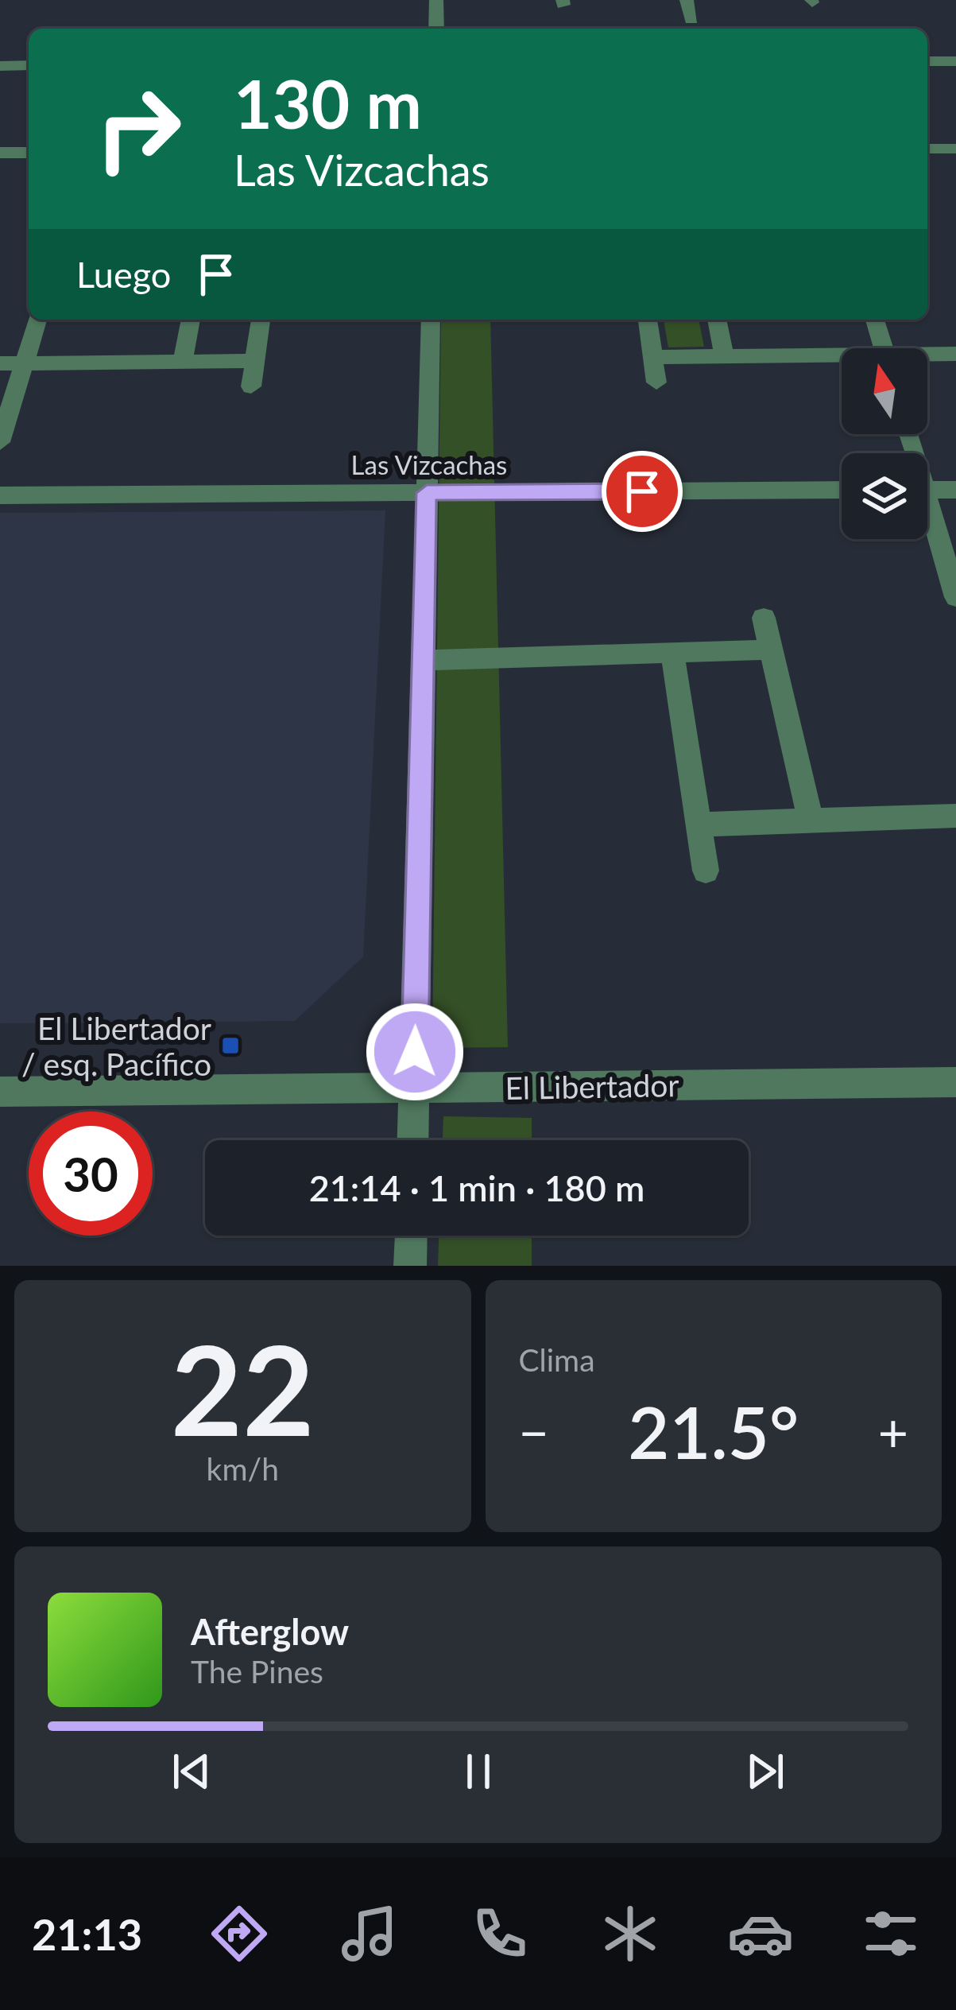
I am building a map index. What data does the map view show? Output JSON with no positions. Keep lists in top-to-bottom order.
{
  "streets": {
    "street": ["Las Vizcachas", "El Libertador"]
  },
  "places": {
    "transit": ["El Libertador / esq. Pacífico"]
  },
  "north": "top",
  "page": {
    "turn": ["130 m", "Las Vizcachas"],
    "then": "Luego",
    "limit": "30",
    "trip": "21:14 · 1 min · 180 m",
    "tile": [
      ["22", "km/h"],
      "Clima"
    ],
    "heat": ["−", "21.5°", "+"],
    "song": ["Afterglow", "The Pines"],
    "tabs": "21:13"
  }
}
